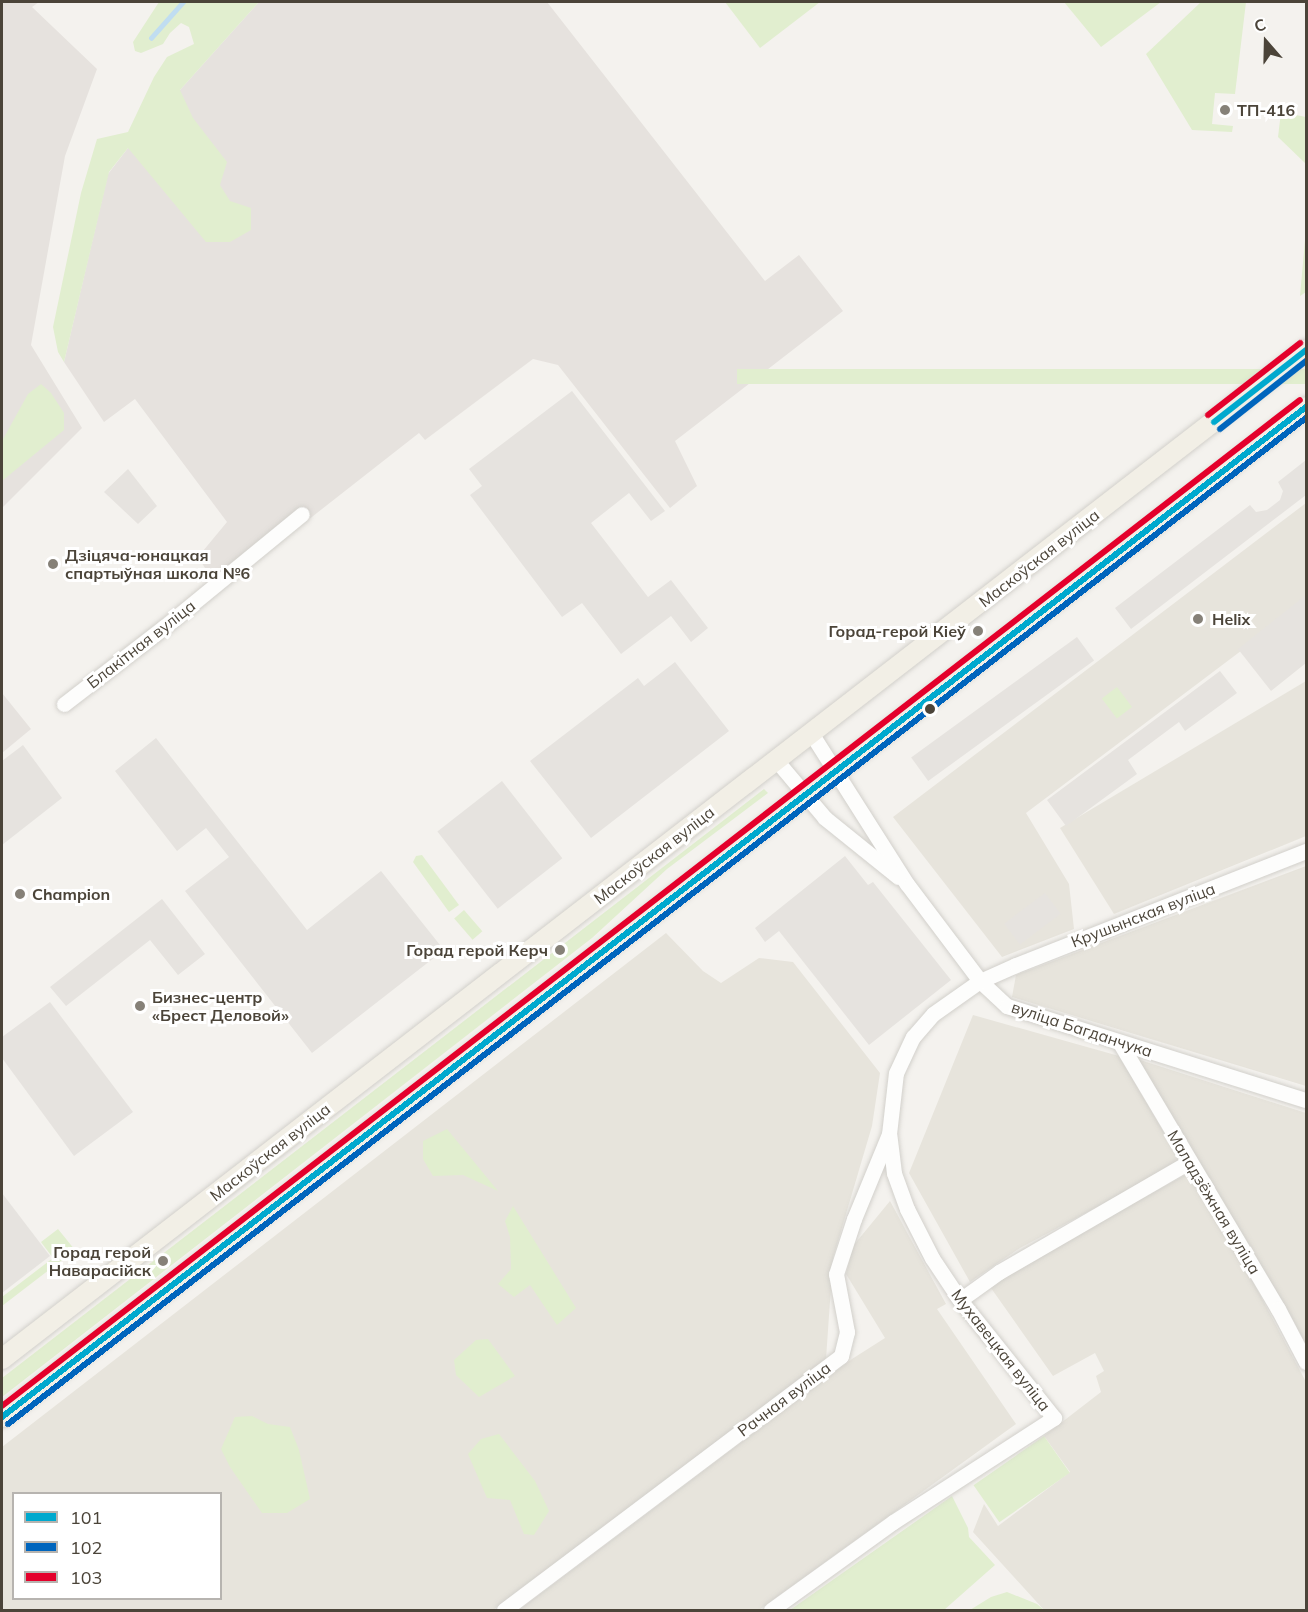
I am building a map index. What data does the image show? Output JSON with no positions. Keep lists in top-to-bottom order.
{
  "streets": {
    "main road": ["Маскоўская вуліца"],
    "street": [
      "Блакітная вуліца",
      "Крушынская вуліца",
      "вуліца Багданчука",
      "Маладзёжная вуліца",
      "Мухавецкая вуліца",
      "Рачная вуліца"
    ]
  },
  "crossings": [
    ["Маскоўская вуліца", "вуліца Багданчука"],
    ["Крушынская вуліца", "вуліца Багданчука"],
    ["Крушынская вуліца", "Рачная вуліца"],
    ["вуліца Багданчука", "Маладзёжная вуліца"],
    ["вуліца Багданчука", "Рачная вуліца"],
    ["Мухавецкая вуліца", "Рачная вуліца"]
  ],
  "places": [
    "ТП-416",
    "Дзіцяча-юнацкая спартыўная школа №6",
    "Helix",
    "Горад-герой Кіеў",
    "Champion",
    "Горад герой Керч",
    "Бизнес-центр «Брест Деловой»",
    "Горад герой Наварасійск"
  ],
  "lines": ["transit line 103", "transit line 101", "transit line 102"],
  "legend": ["101", "102", "103"],
  "north": "top"
}
